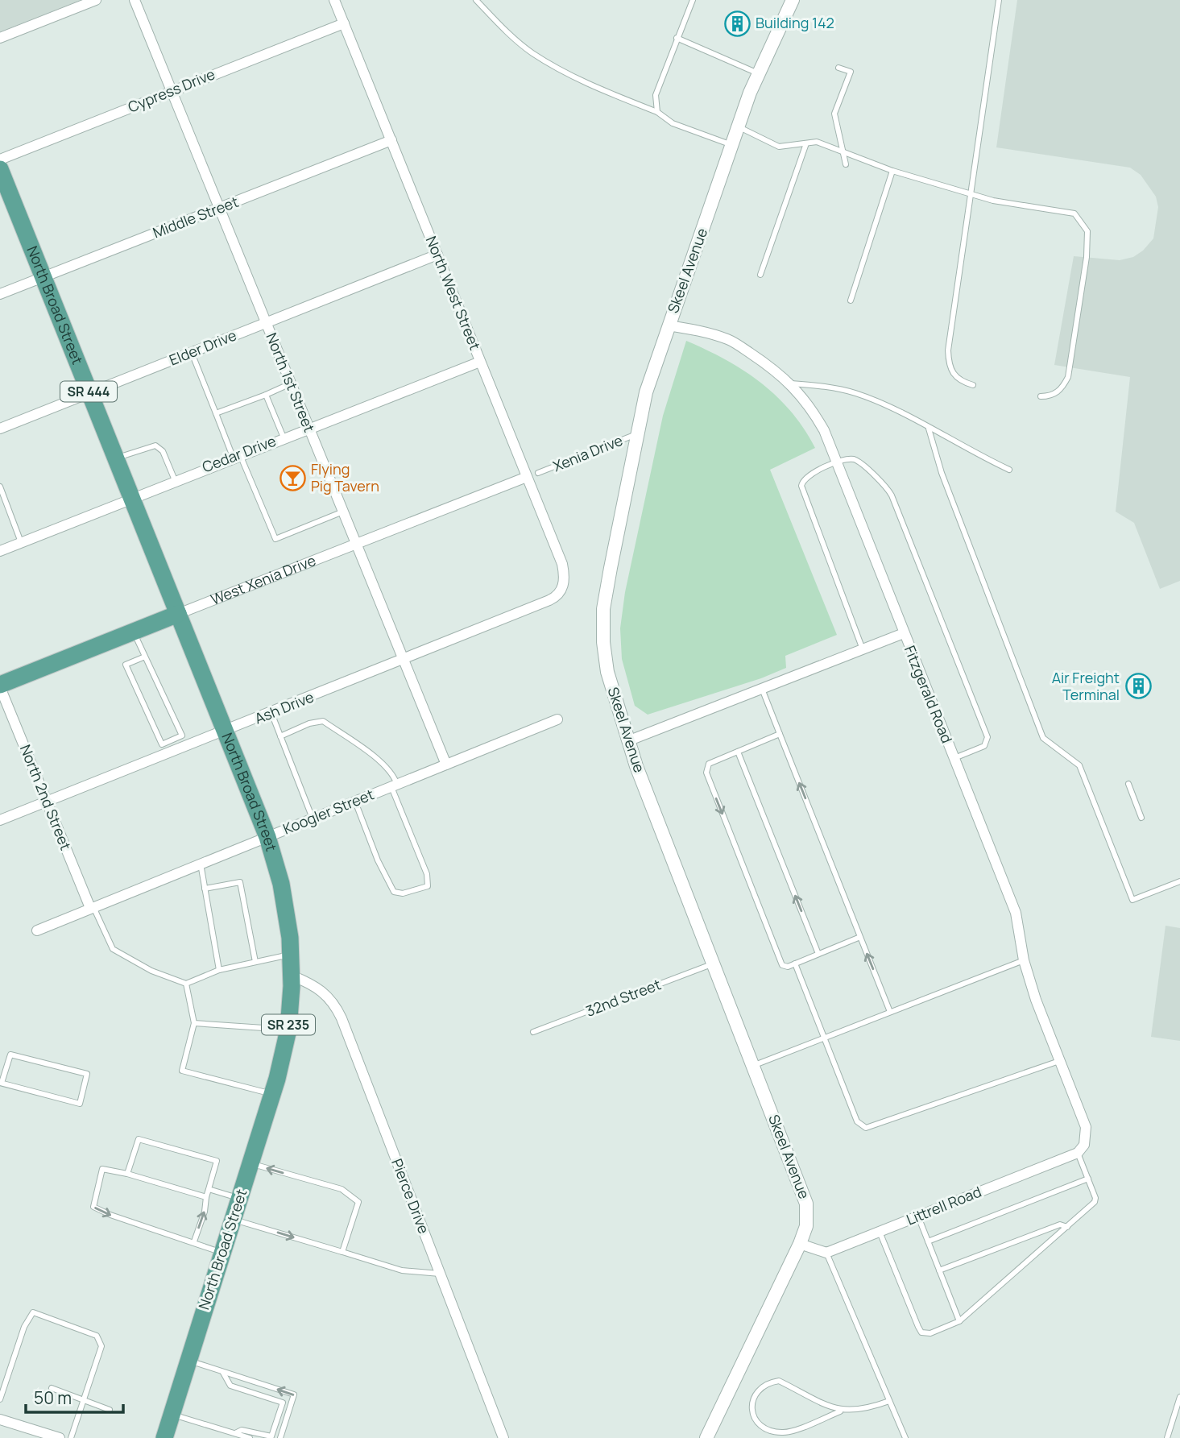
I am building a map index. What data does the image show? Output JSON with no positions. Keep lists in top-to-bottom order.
{
  "streets": {
    "main road": [
      "North Broad Street",
      "SR 444",
      "West Xenia Drive",
      "SR 235"
    ],
    "street": [
      "Cypress Drive",
      "Middle Street",
      "Skeel Avenue",
      "North West Street",
      "Elder Drive",
      "North 1st Street",
      "Cedar Drive",
      "Fitzgerald Road",
      "Ash Drive",
      "North 2nd Street",
      "Koogler Street",
      "Pierce Drive",
      "Littrell Road"
    ],
    "lane": ["Xenia Drive", "32nd Street"]
  },
  "crossings": [
    ["Cypress Drive", "North West Street"],
    ["Cypress Drive", "North 1st Street"],
    ["Middle Street", "North West Street"],
    ["Middle Street", "North Broad Street"],
    ["Middle Street", "North 1st Street"],
    ["Skeel Avenue", "Xenia Drive"],
    ["Skeel Avenue", "Fitzgerald Road"],
    ["Skeel Avenue", "32nd Street"],
    ["North West Street", "Elder Drive"],
    ["North West Street", "Cedar Drive"],
    ["North West Street", "West Xenia Drive"],
    ["North West Street", "Ash Drive"],
    ["North Broad Street", "Elder Drive"],
    ["North Broad Street", "Cedar Drive"],
    ["North Broad Street", "West Xenia Drive"],
    ["North Broad Street", "Ash Drive"],
    ["North Broad Street", "Koogler Street"],
    ["North Broad Street", "Pierce Drive"],
    ["Elder Drive", "North 1st Street"],
    ["North 1st Street", "Cedar Drive"],
    ["North 1st Street", "West Xenia Drive"],
    ["North 1st Street", "Ash Drive"],
    ["North 1st Street", "Koogler Street"],
    ["West Xenia Drive", "North 2nd Street"],
    ["Fitzgerald Road", "Littrell Road"],
    ["Ash Drive", "North 2nd Street"],
    ["North 2nd Street", "Koogler Street"]
  ],
  "places": {
    "building": ["Building 142", "Air Freight Terminal"],
    "bar": ["Flying Pig Tavern"]
  },
  "scale_bar": "50 m"
}
